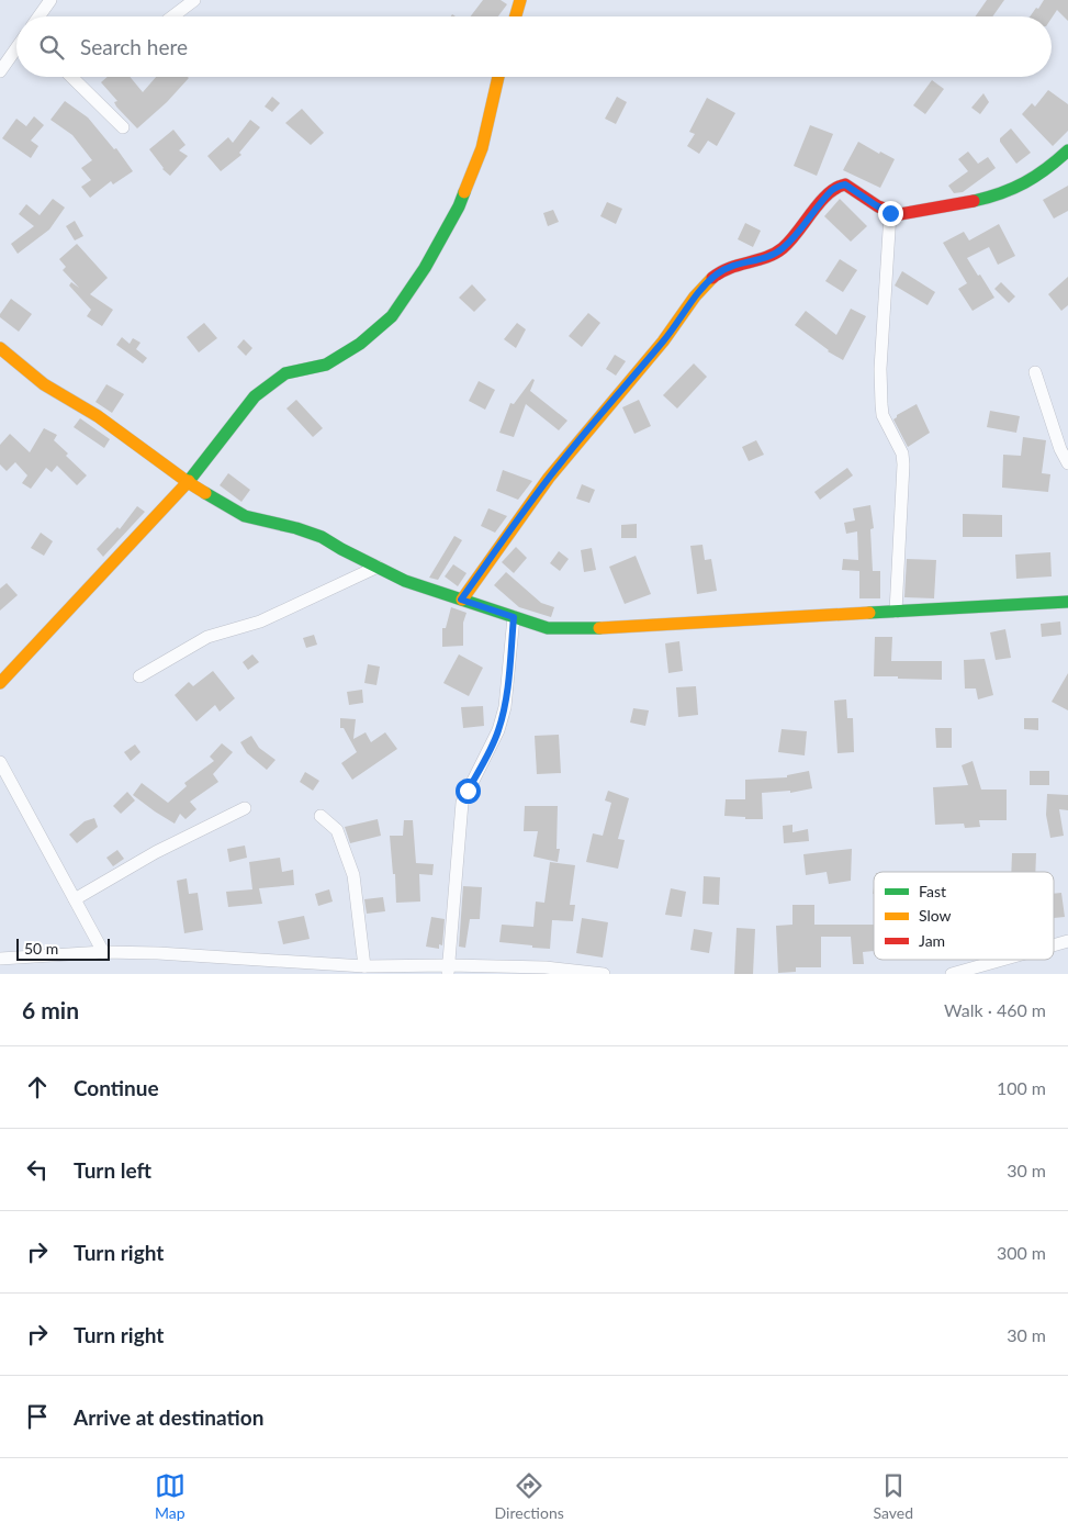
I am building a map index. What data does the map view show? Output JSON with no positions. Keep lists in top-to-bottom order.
{
  "legend": ["Fast", "Slow", "Jam"],
  "scale_bar": "50 m",
  "page": {
    "search": "Search here",
    "scale": "50 m",
    "heading": ["6 min", "Walk · 460 m"],
    "list": [
      ["Continue", "100 m"],
      ["Turn left", "30 m"],
      ["Turn right", "300 m"],
      ["Turn right", "30 m"],
      "Arrive at destination"
    ],
    "nav": ["Map", "Directions", "Saved"]
  }
}
